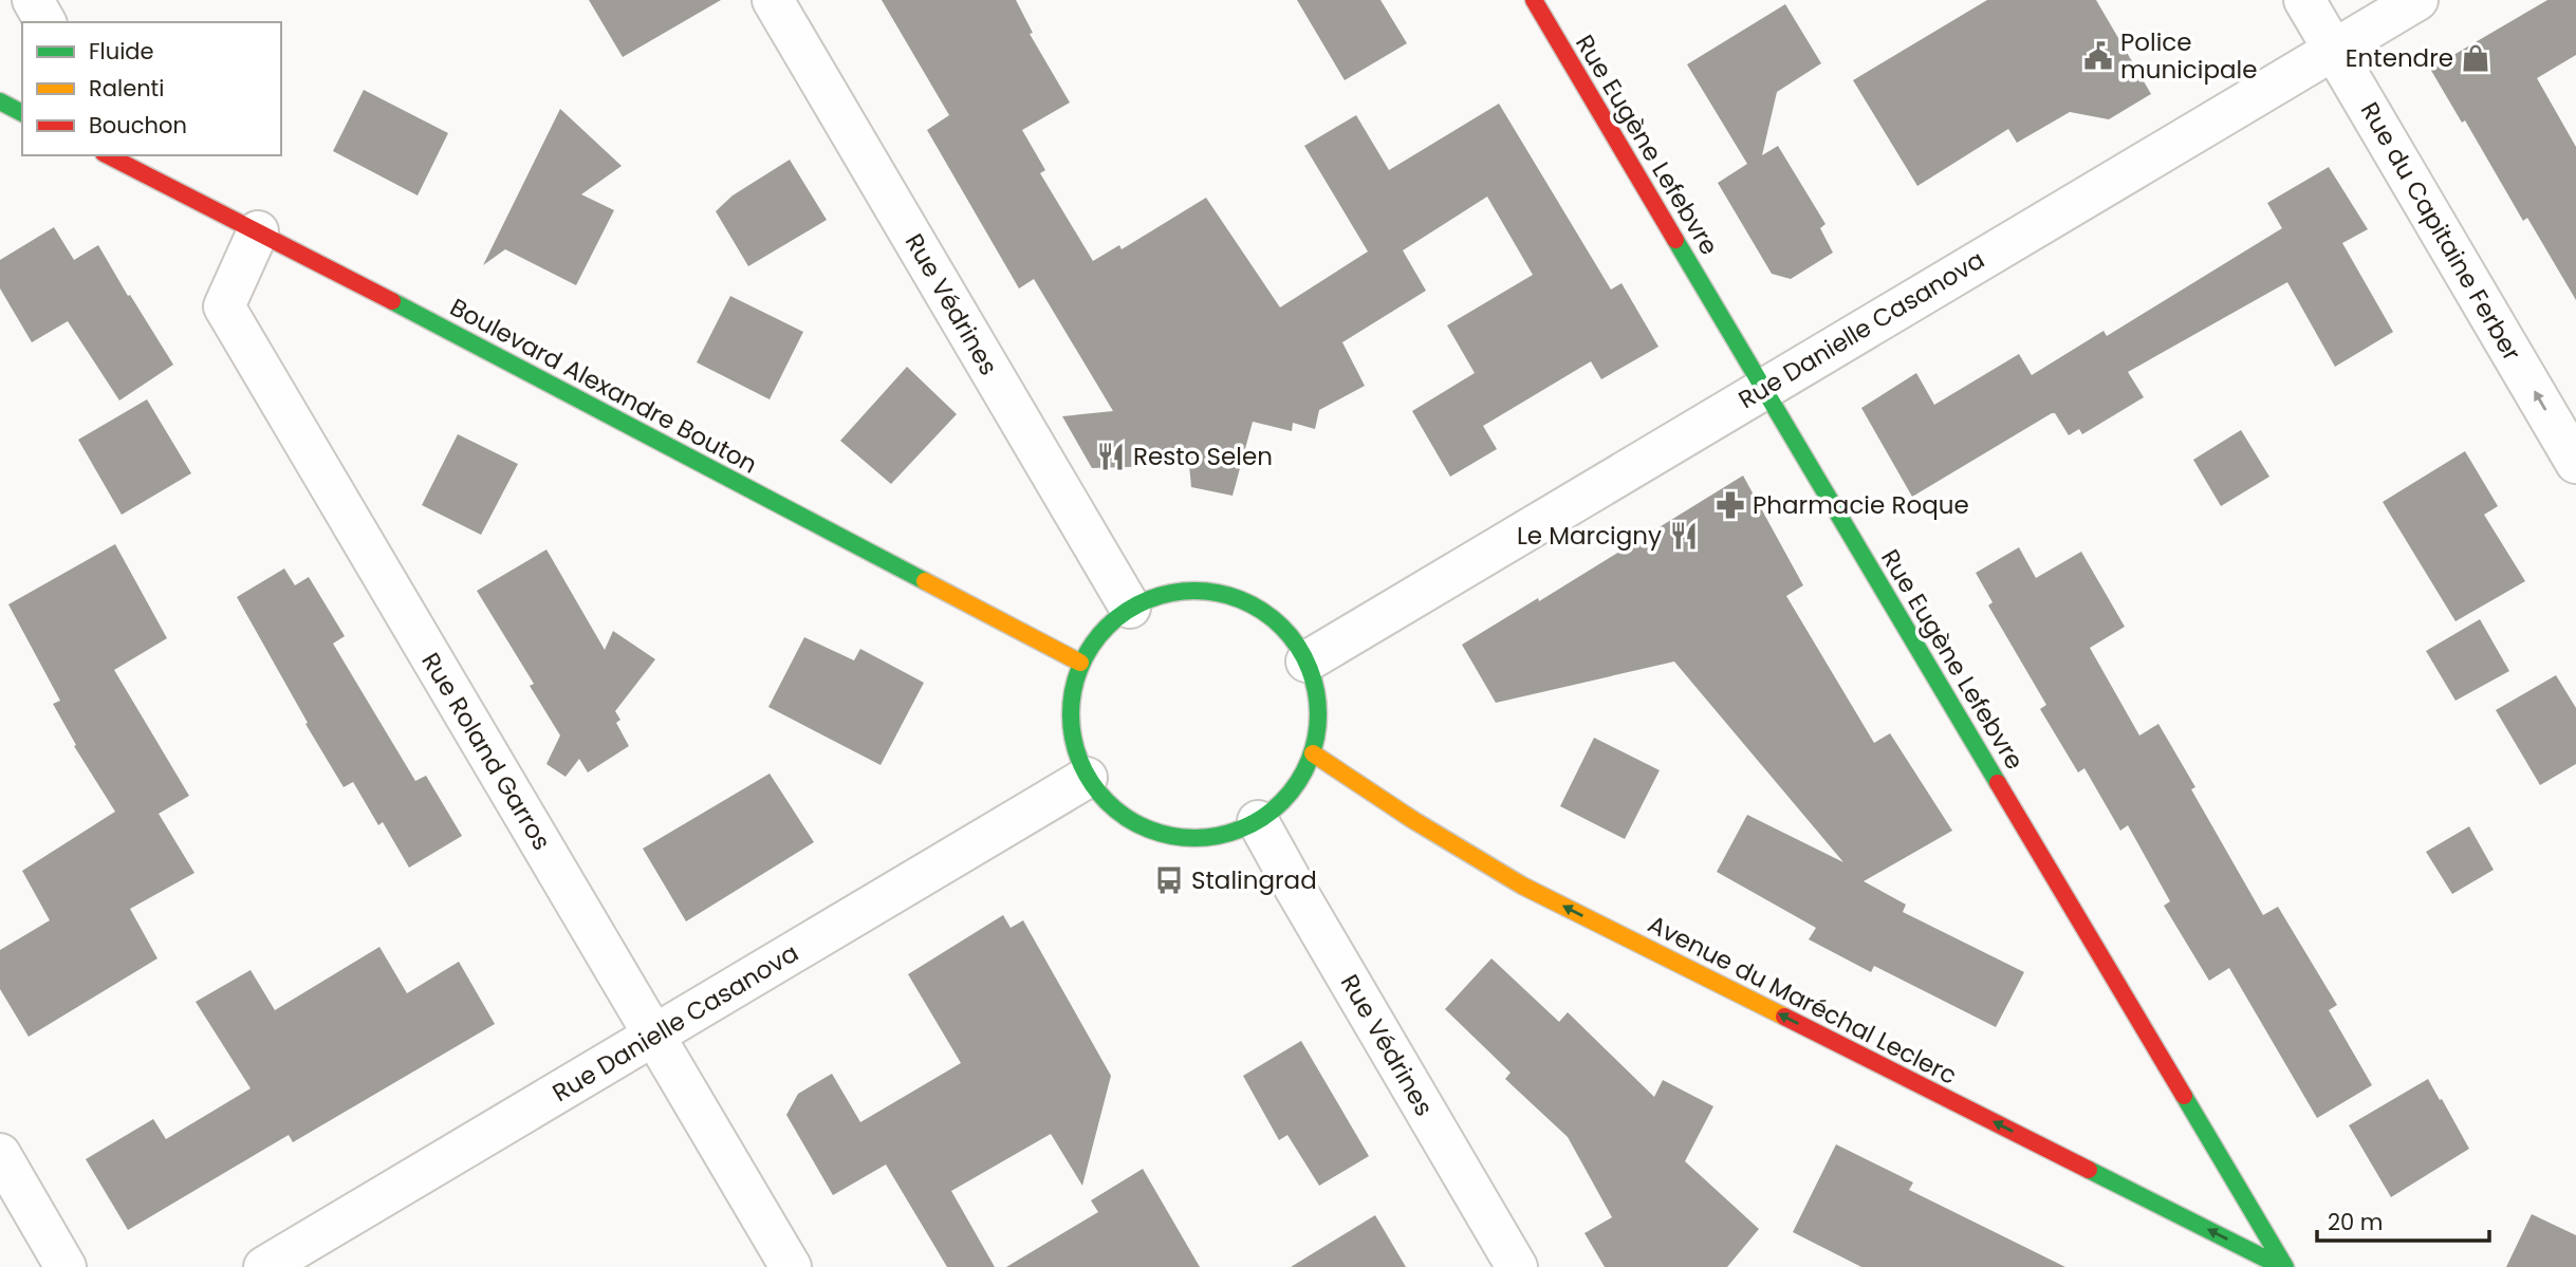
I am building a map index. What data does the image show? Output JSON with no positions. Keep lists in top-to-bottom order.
{
  "streets": {
    "street": [
      "Rue Eugène Lefebvre",
      "Rue du Capitaine Ferber",
      "Rue Védrines",
      "Rue Danielle Casanova",
      "Boulevard Alexandre Bouton",
      "Rue Roland Garros",
      "Avenue du Maréchal Leclerc"
    ]
  },
  "crossings": [
    ["Rue Eugène Lefebvre", "Rue Danielle Casanova"],
    ["Rue Eugène Lefebvre", "Avenue du Maréchal Leclerc"],
    ["Rue du Capitaine Ferber", "Rue Danielle Casanova"],
    ["Rue Védrines", "Rue Danielle Casanova"],
    ["Rue Védrines", "Boulevard Alexandre Bouton"],
    ["Rue Védrines", "Avenue du Maréchal Leclerc"],
    ["Rue Danielle Casanova", "Boulevard Alexandre Bouton"],
    ["Rue Danielle Casanova", "Rue Roland Garros"],
    ["Rue Danielle Casanova", "Avenue du Maréchal Leclerc"],
    ["Boulevard Alexandre Bouton", "Rue Roland Garros"],
    ["Boulevard Alexandre Bouton", "Avenue du Maréchal Leclerc"]
  ],
  "one_way": ["Rue du Capitaine Ferber", "Avenue du Maréchal Leclerc"],
  "places": {
    "public building": ["Police municipale"],
    "shop": ["Entendre"],
    "restaurant": ["Resto Selen", "Le Marcigny"],
    "pharmacy": ["Pharmacie Roque"],
    "bus stop": ["Stalingrad"]
  },
  "legend": ["Fluide", "Ralenti", "Bouchon"],
  "scale_bar": "20 m"
}
